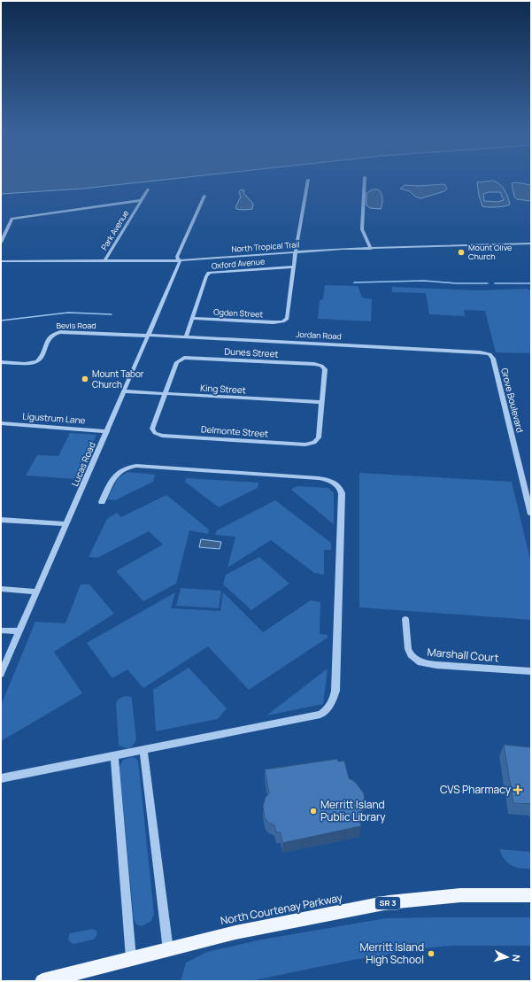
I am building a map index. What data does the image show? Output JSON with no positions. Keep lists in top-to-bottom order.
{
  "streets": {
    "main road": ["SR 3", "North Courtenay Parkway"],
    "street": [
      "Park Avenue",
      "North Tropical Trail",
      "Oxford Avenue",
      "Ogden Street",
      "Bevis Road",
      "Jordan Road",
      "Dunes Street",
      "King Street",
      "Grove Boulevard",
      "Ligustrum Lane",
      "Delmonte Street",
      "Lucas Road",
      "Marshall Court"
    ]
  },
  "crossings": [
    ["Park Avenue", "North Tropical Trail"],
    ["North Tropical Trail", "Lucas Road"],
    ["Oxford Avenue", "Ogden Street"],
    ["Oxford Avenue", "Jordan Road"],
    ["Bevis Road", "Jordan Road"],
    ["Bevis Road", "Lucas Road"],
    ["Jordan Road", "Grove Boulevard"],
    ["Jordan Road", "Lucas Road"],
    ["Dunes Street", "King Street"],
    ["Dunes Street", "Delmonte Street"],
    ["King Street", "Delmonte Street"],
    ["King Street", "Lucas Road"],
    ["Ligustrum Lane", "Lucas Road"]
  ],
  "places": {
    "other": [
      "Mount Olive Church",
      "Mount Tabor Church",
      "Merritt Island Public Library",
      "Merritt Island High School"
    ],
    "health": ["CVS Pharmacy"]
  },
  "north": "right"
}
